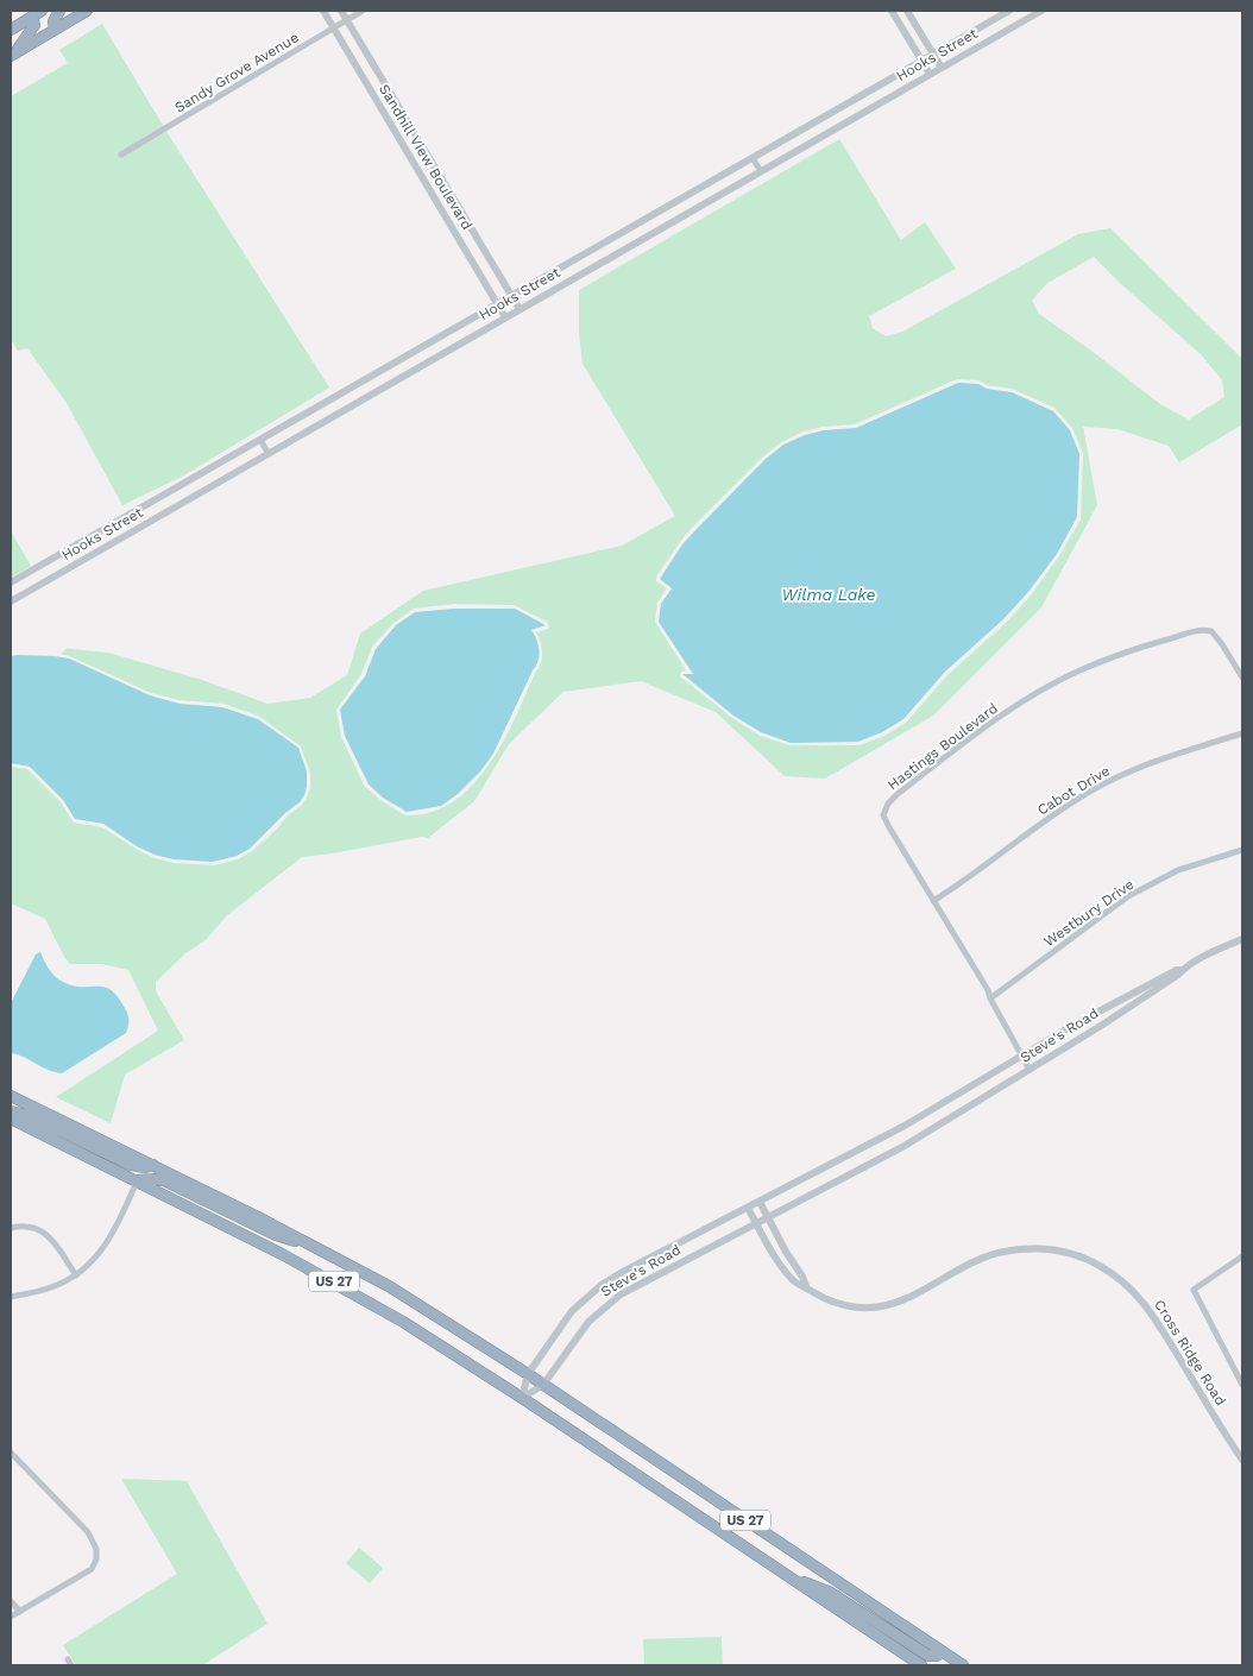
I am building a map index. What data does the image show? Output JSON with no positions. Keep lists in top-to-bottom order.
{
  "streets": {
    "highway": ["US 27"],
    "street": [
      "Hooks Street",
      "Sandy Grove Avenue",
      "Sandhill View Boulevard",
      "Hastings Boulevard",
      "Cabot Drive",
      "Westbury Drive",
      "Steve's Road",
      "Cross Ridge Road"
    ]
  },
  "crossings": [
    ["Hooks Street", "Sandhill View Boulevard"],
    ["Sandy Grove Avenue", "Sandhill View Boulevard"],
    ["Hastings Boulevard", "Cabot Drive"],
    ["Hastings Boulevard", "Westbury Drive"],
    ["Hastings Boulevard", "Steve's Road"],
    ["Steve's Road", "US 27"],
    ["Steve's Road", "Cross Ridge Road"]
  ],
  "water": ["Wilma Lake"]
}
